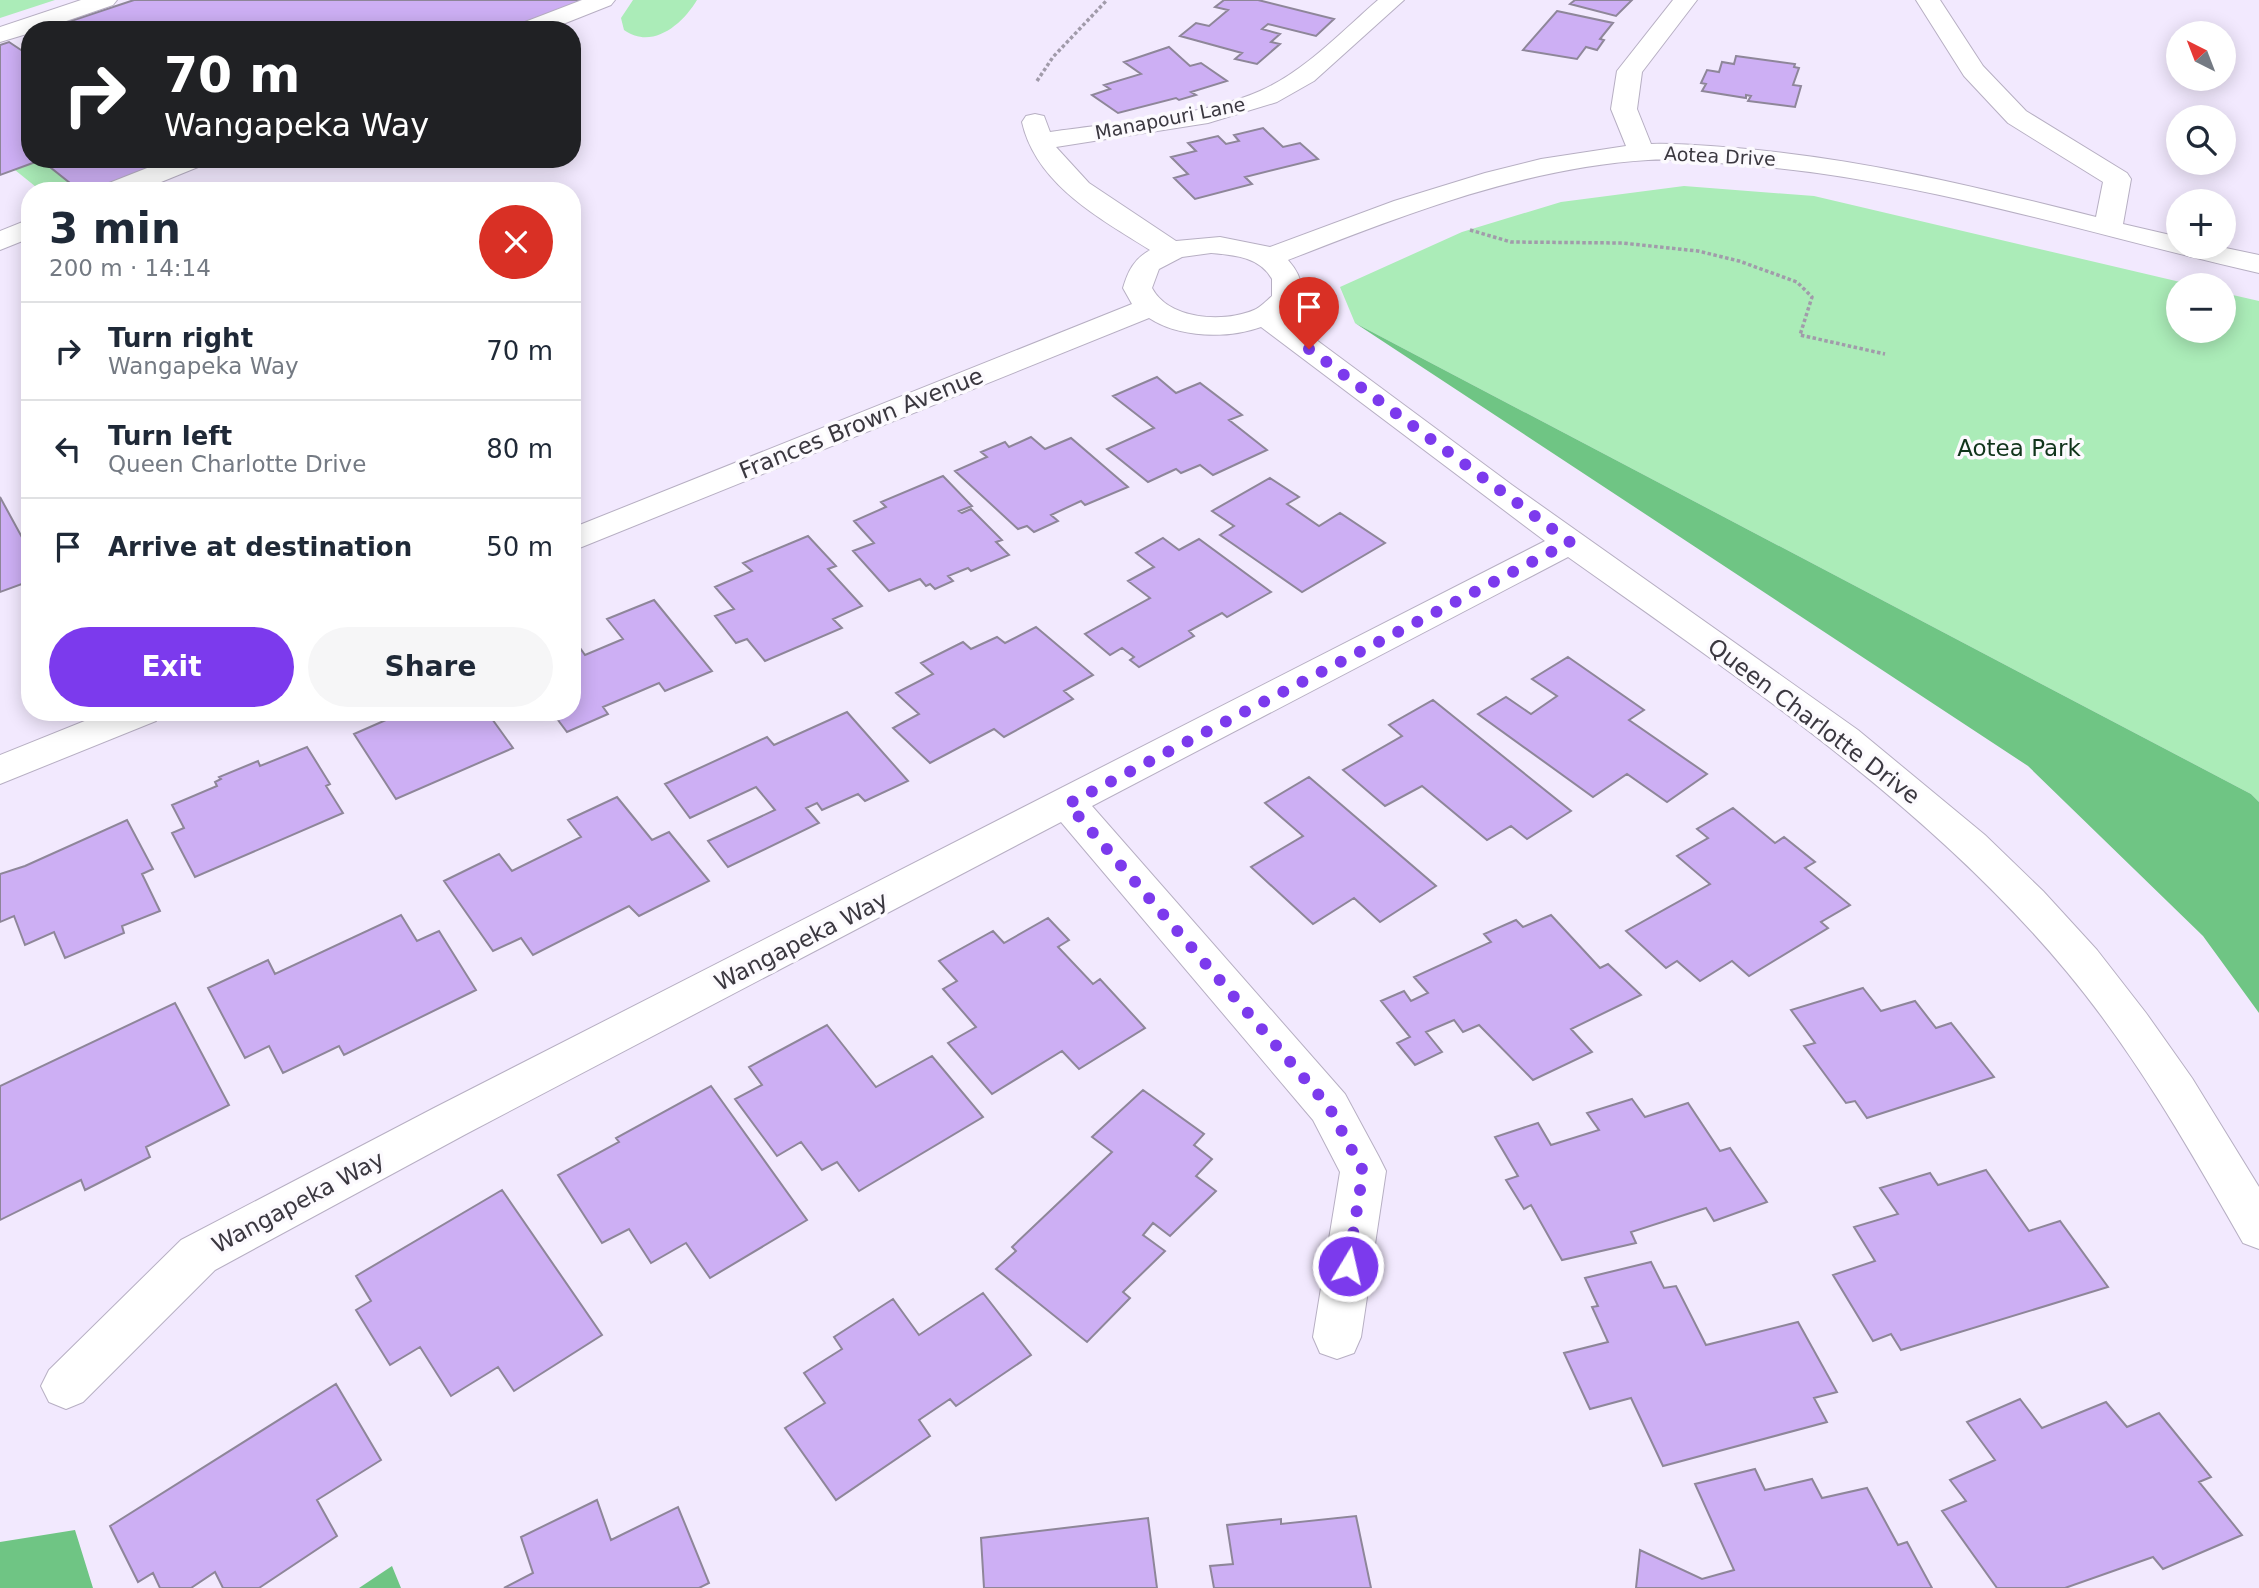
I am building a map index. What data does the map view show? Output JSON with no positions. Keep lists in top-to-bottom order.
{
  "streets": {
    "street": [
      "Manapouri Lane",
      "Aotea Drive",
      "Frances Brown Avenue",
      "Queen Charlotte Drive",
      "Wangapeka Way"
    ]
  },
  "crossings": [
    ["Queen Charlotte Drive", "Wangapeka Way"]
  ],
  "parks": ["Aotea Park"],
  "north": "top left",
  "page": {
    "map_buttons": ["+", "−"],
    "turn": ["70 m", "Wangapeka Way"],
    "heading": ["3 min", "200 m · 14:14"],
    "list": [
      {
        "name": "Turn right",
        "note": "Wangapeka Way",
        "value": "70 m"
      },
      {
        "name": "Turn left",
        "note": "Queen Charlotte Drive",
        "value": "80 m"
      },
      {
        "name": "Arrive at destination",
        "value": "50 m"
      }
    ],
    "buttons": ["Exit", "Share"]
  }
}
